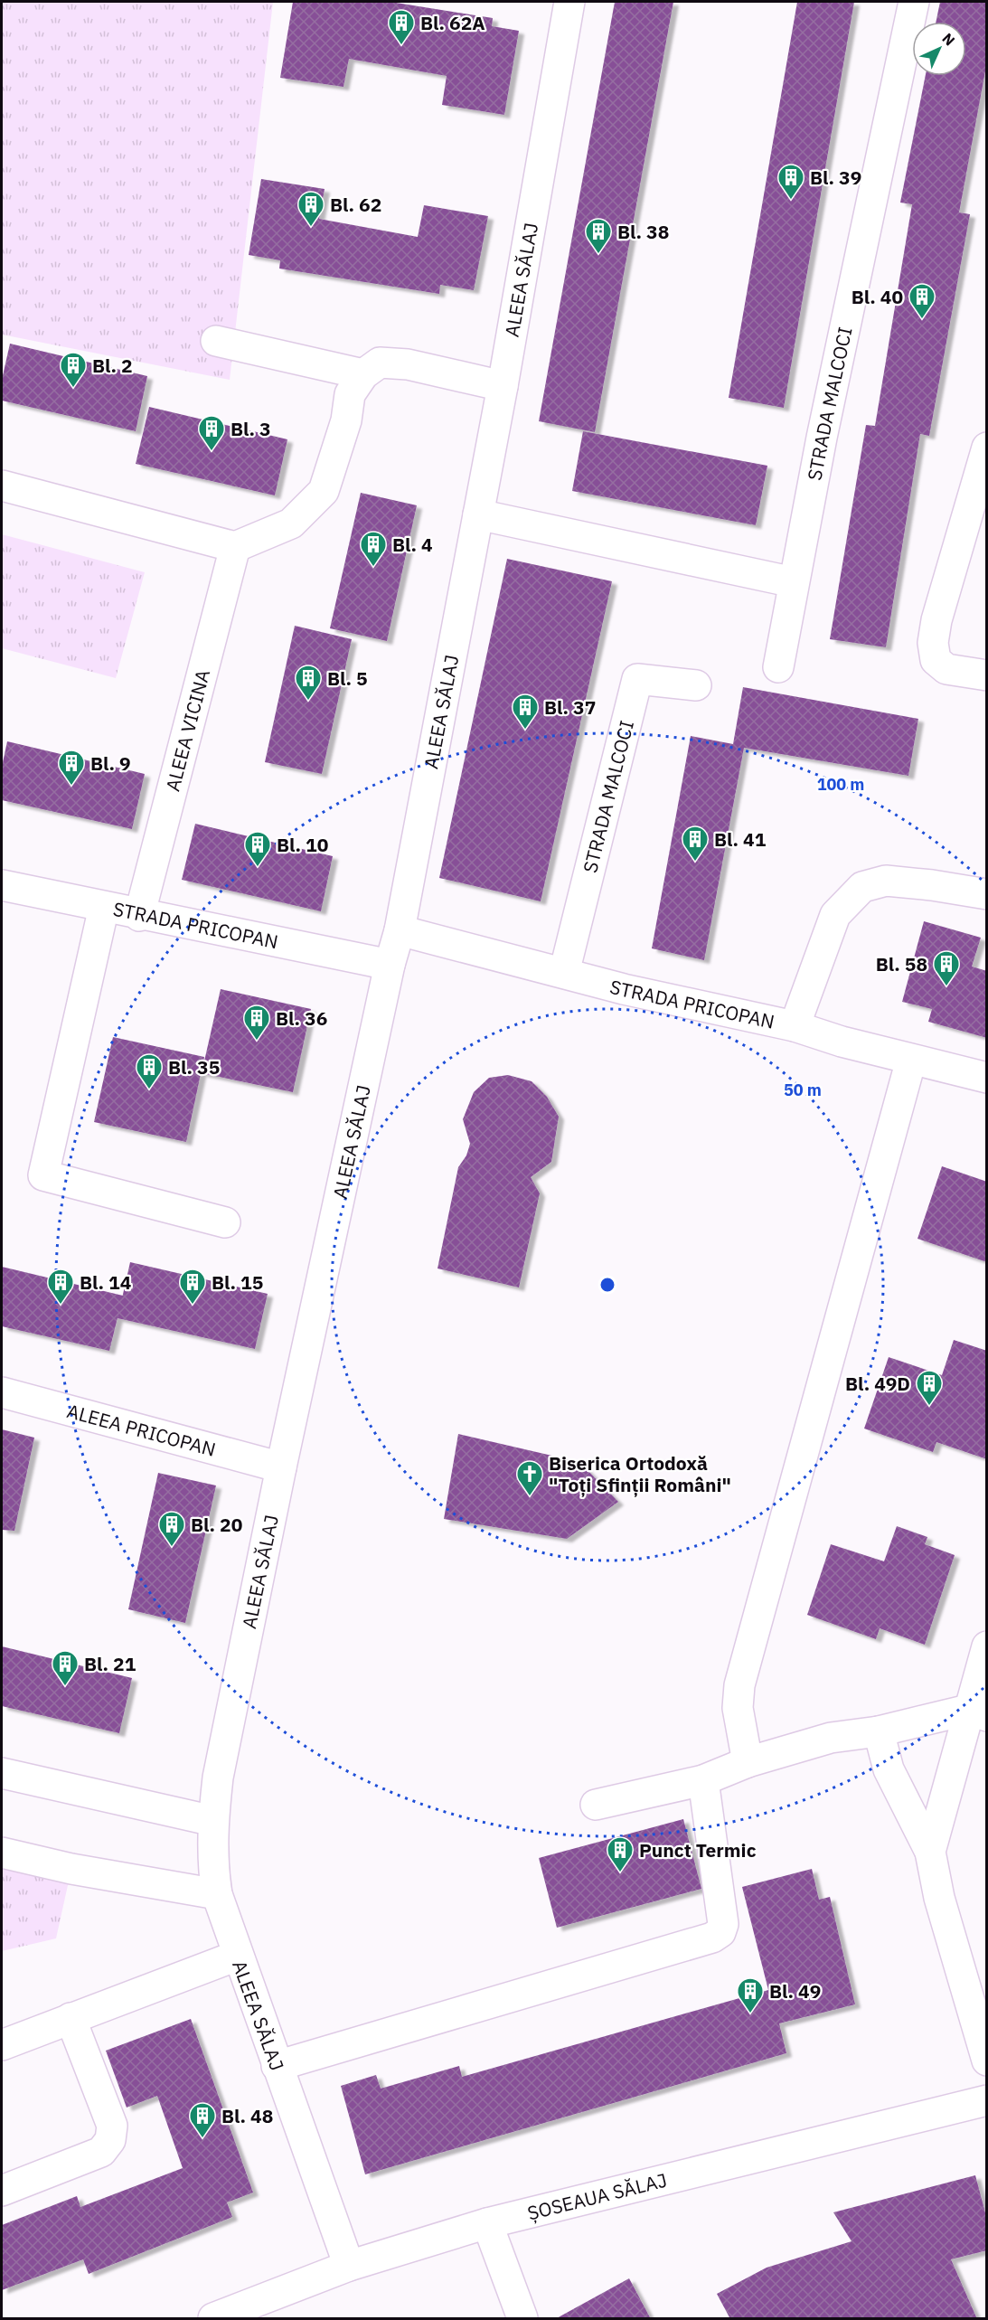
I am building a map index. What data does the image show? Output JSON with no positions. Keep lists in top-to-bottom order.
{
  "streets": {
    "street": [
      "ALEEA SĂLAJ",
      "STRADA MALCOCI",
      "ALEEA VICINA",
      "STRADA PRICOPAN",
      "ALEEA PRICOPAN",
      "ȘOSEAUA SĂLAJ"
    ]
  },
  "crossings": [
    ["ALEEA SĂLAJ", "STRADA PRICOPAN"],
    ["ALEEA SĂLAJ", "ALEEA PRICOPAN"],
    ["ALEEA SĂLAJ", "ȘOSEAUA SĂLAJ"],
    ["STRADA MALCOCI", "STRADA PRICOPAN"],
    ["ALEEA VICINA", "STRADA PRICOPAN"]
  ],
  "places": {
    "building": [
      "Bl. 62A",
      "Bl. 39",
      "Bl. 62",
      "Bl. 38",
      "Bl. 40",
      "Bl. 2",
      "Bl. 3",
      "Bl. 4",
      "Bl. 5",
      "Bl. 37",
      "Bl. 9",
      "Bl. 41",
      "Bl. 10",
      "Bl. 58",
      "Bl. 36",
      "Bl. 35",
      "Bl. 14",
      "Bl. 15",
      "Bl. 49D",
      "Bl. 20",
      "Bl. 21",
      "Punct Termic",
      "Bl. 49",
      "Bl. 48"
    ],
    "church": ["Biserica Ortodoxă \"Toți Sfinții Români\""]
  },
  "north": "top right",
  "rings": ["100 m", "50 m"]
}
